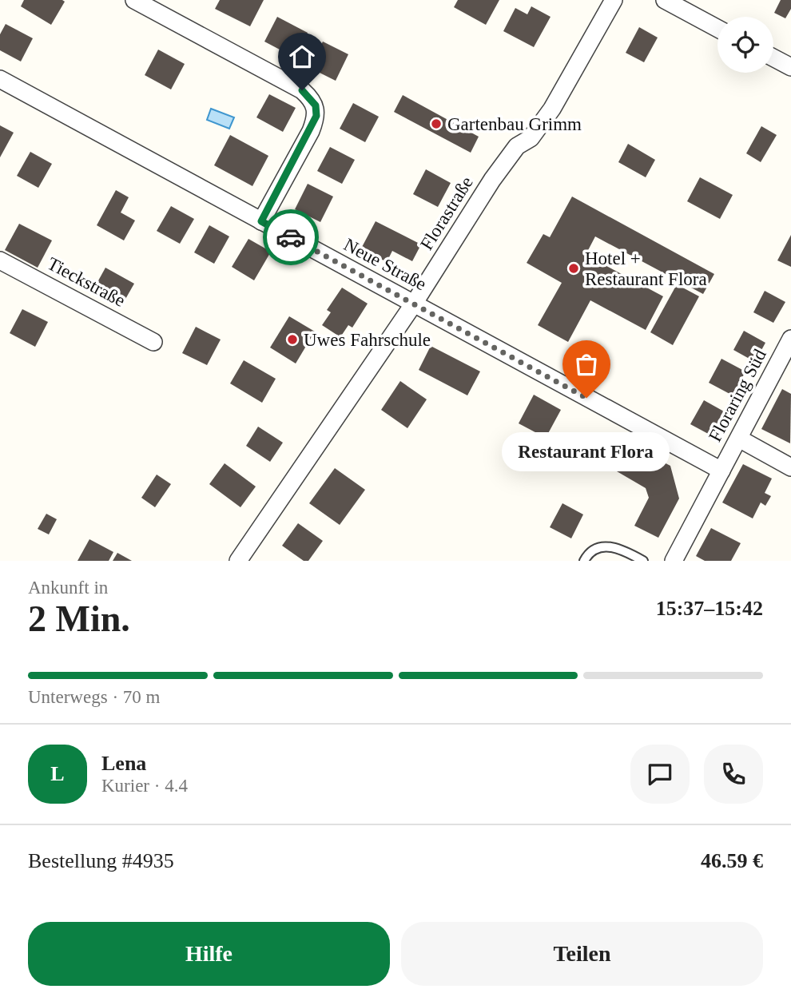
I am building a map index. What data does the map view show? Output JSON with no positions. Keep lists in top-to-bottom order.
{
  "streets": {
    "street": [
      "Florastraße",
      "Neue Straße",
      "Tieckstraße",
      "Floraring Süd"
    ]
  },
  "crossings": [
    ["Florastraße", "Neue Straße"],
    ["Neue Straße", "Floraring Süd"]
  ],
  "places": [
    "Gartenbau Grimm",
    "Hotel + Restaurant Flora",
    "Uwes Fahrschule",
    "Restaurant Flora"
  ],
  "page": {
    "bubble": "Restaurant Flora",
    "heading": ["2 Min.", "Ankunft in", "15:37–15:42"],
    "panel": [
      "Lena",
      "Kurier · 4.4",
      "Bestellung #4935",
      "46.59 €"
    ],
    "bar": "Unterwegs · 70 m",
    "round": "L",
    "buttons": ["Hilfe", "Teilen"]
  }
}
